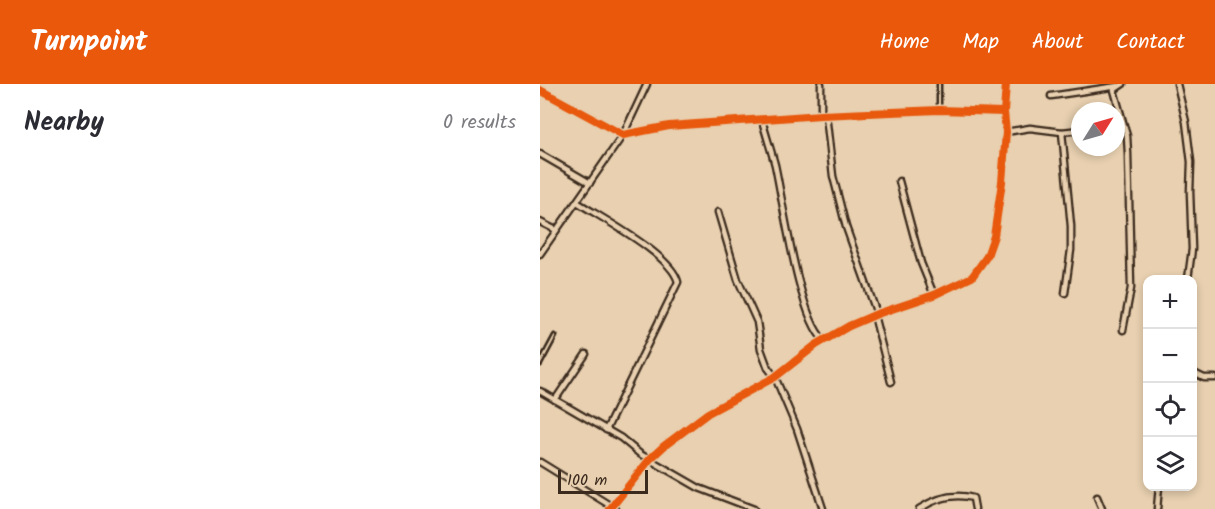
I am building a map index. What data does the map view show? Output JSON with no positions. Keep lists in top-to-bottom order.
{
  "scale_bar": "100 m",
  "north": "top right",
  "page": {
    "header": "Turnpoint",
    "nav": [
      "Home",
      "Map",
      "About",
      "Contact"
    ],
    "heading": ["Nearby", "0 results"],
    "map_buttons": ["+", "−"],
    "scale": "100 m"
  }
}
